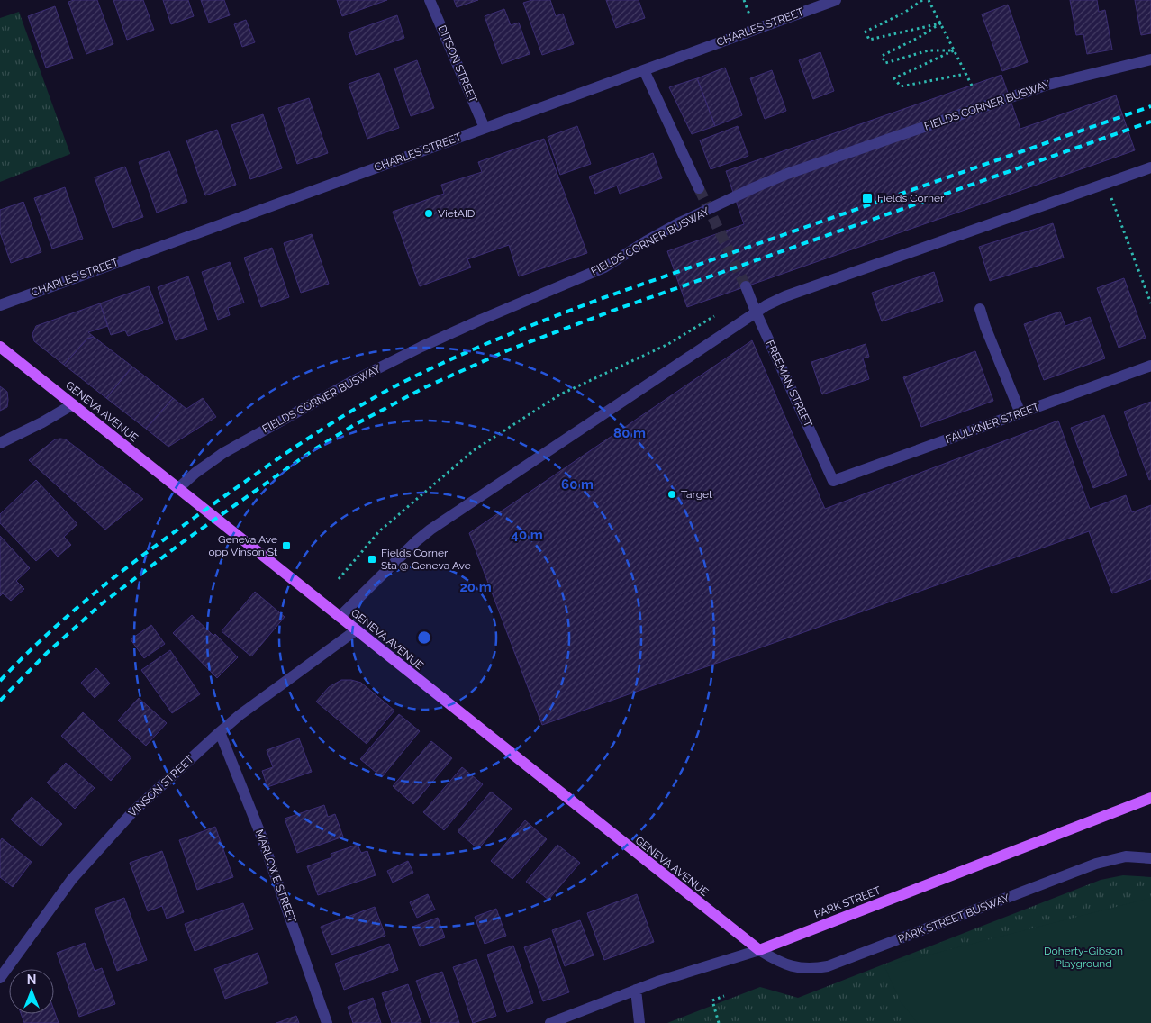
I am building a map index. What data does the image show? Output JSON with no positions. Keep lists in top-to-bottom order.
{
  "streets": {
    "main road": ["GENEVA AVENUE", "PARK STREET"],
    "street": [
      "CHARLES STREET",
      "DITSON STREET",
      "FIELDS CORNER BUSWAY",
      "FREEMAN STREET",
      "FAULKNER STREET",
      "VINSON STREET",
      "MARLOWE STREET",
      "PARK STREET BUSWAY"
    ]
  },
  "crossings": [
    ["CHARLES STREET", "DITSON STREET"],
    ["FIELDS CORNER BUSWAY", "GENEVA AVENUE"],
    ["FREEMAN STREET", "FAULKNER STREET"],
    ["GENEVA AVENUE", "VINSON STREET"],
    ["GENEVA AVENUE", "PARK STREET"],
    ["GENEVA AVENUE", "PARK STREET BUSWAY"],
    ["VINSON STREET", "MARLOWE STREET"],
    ["PARK STREET", "PARK STREET BUSWAY"]
  ],
  "parks": ["Doherty-Gibson Playground"],
  "places": {
    "transit": ["Fields Corner", "Geneva Ave opp Vinson St", "Fields Corner Sta @ Geneva Ave"],
    "other": ["VietAID", "Target"]
  },
  "north": "top",
  "rings": [
    "80 m",
    "60 m",
    "40 m",
    "20 m"
  ]
}
